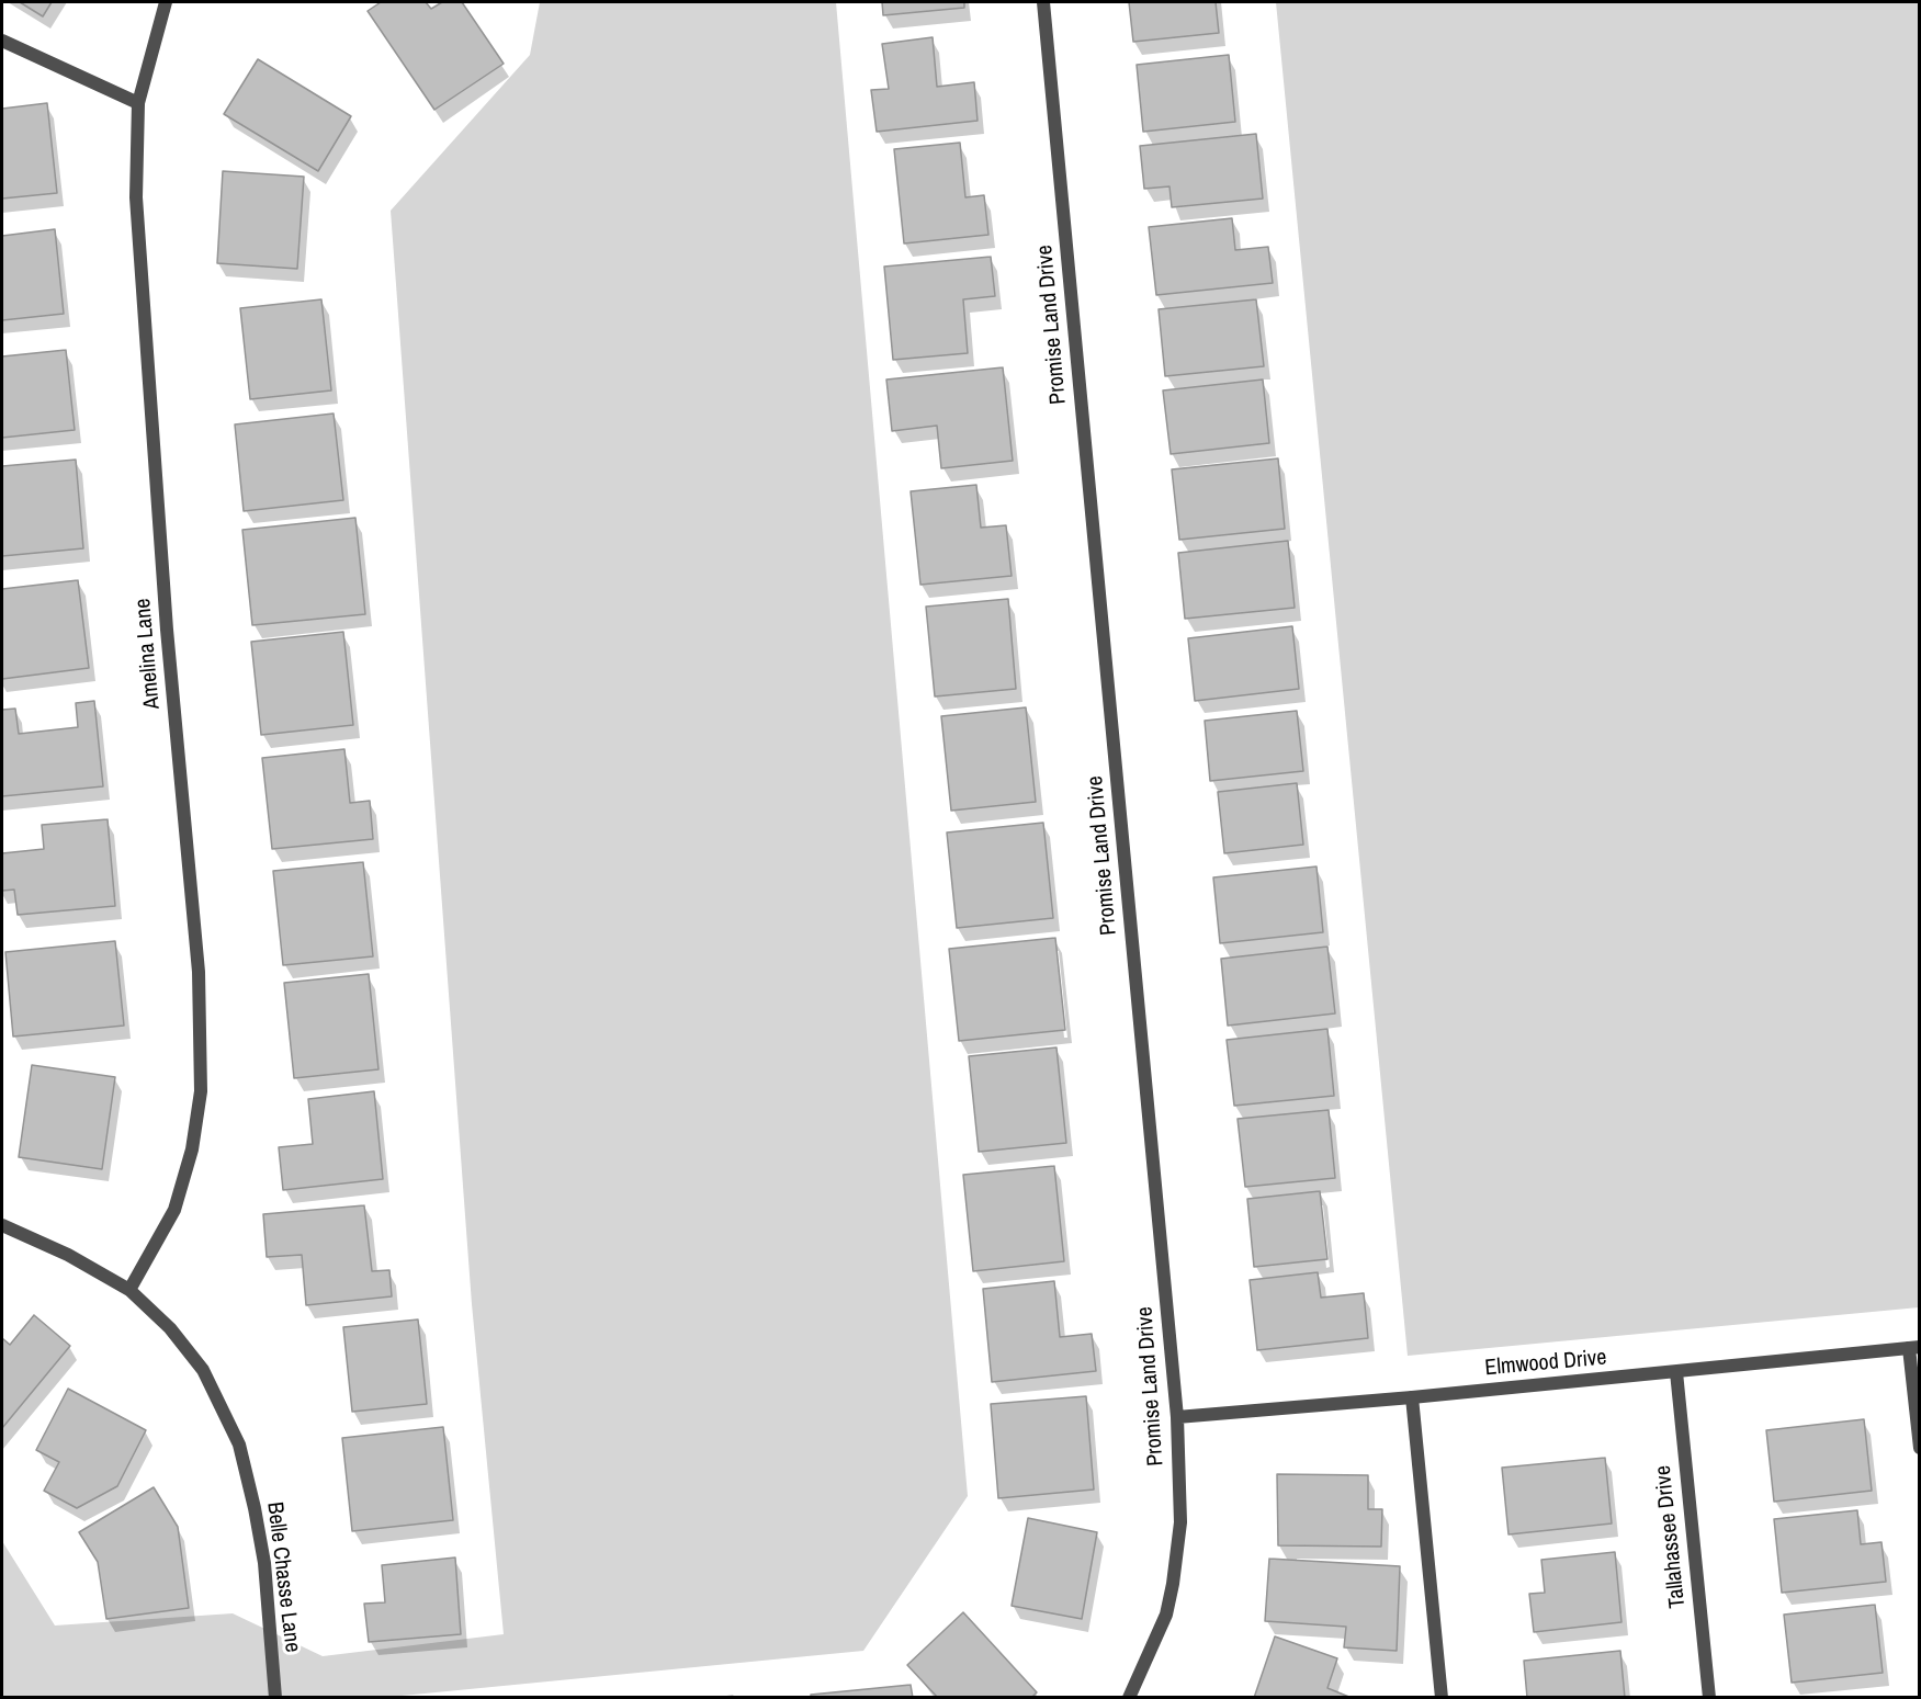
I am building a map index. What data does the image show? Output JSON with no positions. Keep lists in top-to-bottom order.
{
  "streets": {
    "street": [
      "Promise Land Drive",
      "Amelina Lane",
      "Elmwood Drive",
      "Tallahassee Drive",
      "Belle Chasse Lane"
    ]
  },
  "crossings": [
    ["Promise Land Drive", "Elmwood Drive"],
    ["Amelina Lane", "Belle Chasse Lane"],
    ["Elmwood Drive", "Tallahassee Drive"]
  ]
}
